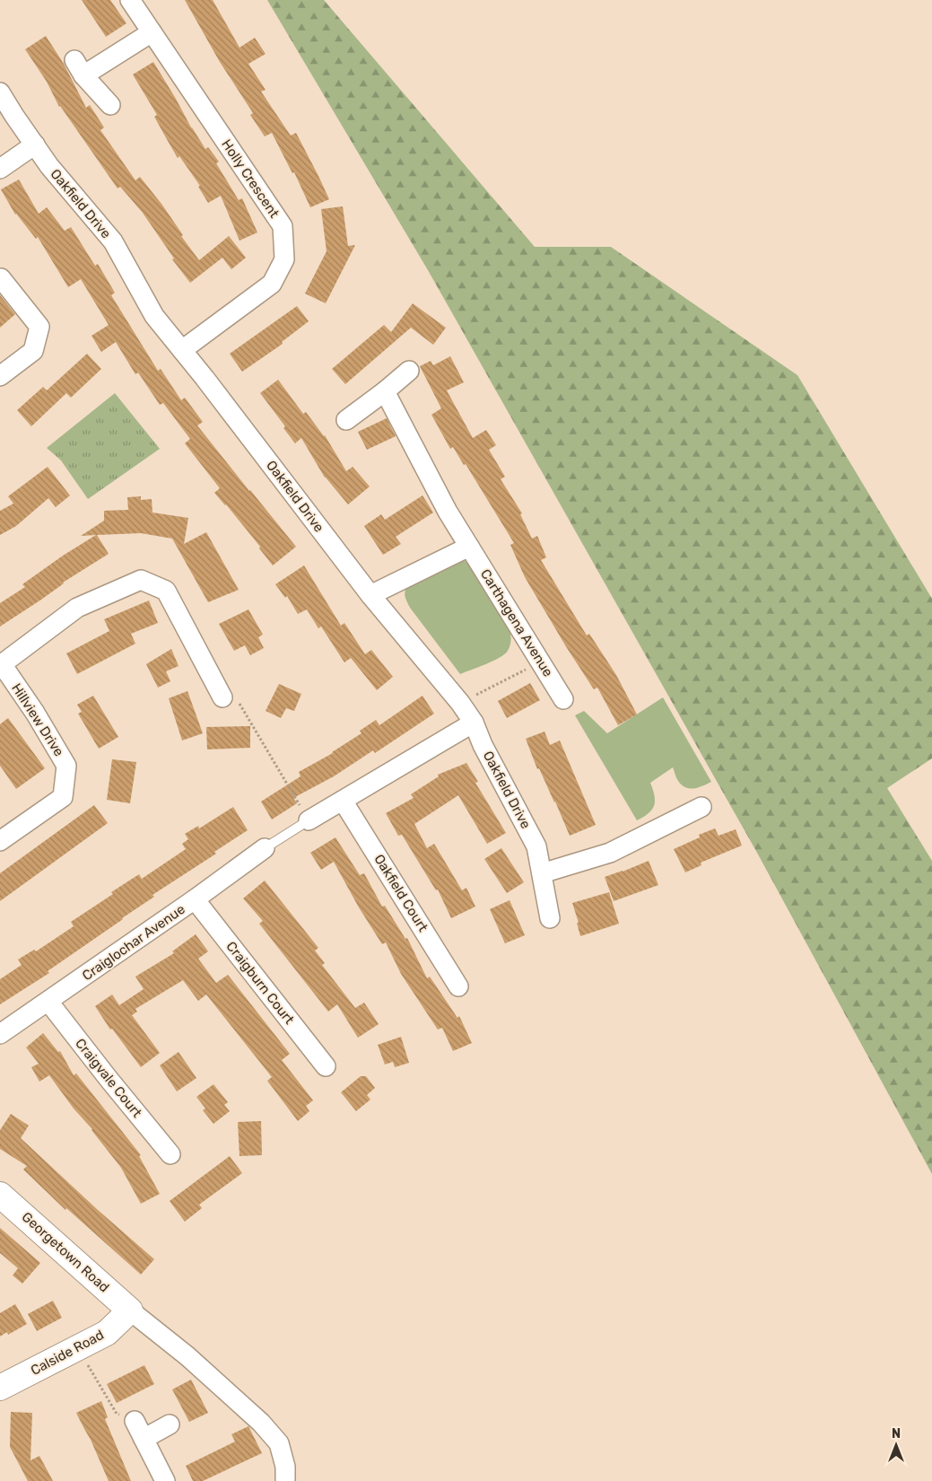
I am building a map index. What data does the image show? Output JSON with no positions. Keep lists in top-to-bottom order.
{
  "streets": {
    "street": [
      "Holly Crescent",
      "Oakfield Drive",
      "Carthagena Avenue",
      "Hillview Drive",
      "Oakfield Court",
      "Craiglochar Avenue",
      "Craigburn Court",
      "Craigvale Court",
      "Georgetown Road",
      "Calside Road"
    ]
  },
  "crossings": [
    ["Holly Crescent", "Oakfield Drive"],
    ["Craiglochar Avenue", "Craigburn Court"],
    ["Craiglochar Avenue", "Craigvale Court"],
    ["Georgetown Road", "Calside Road"]
  ],
  "north": "top"
}
